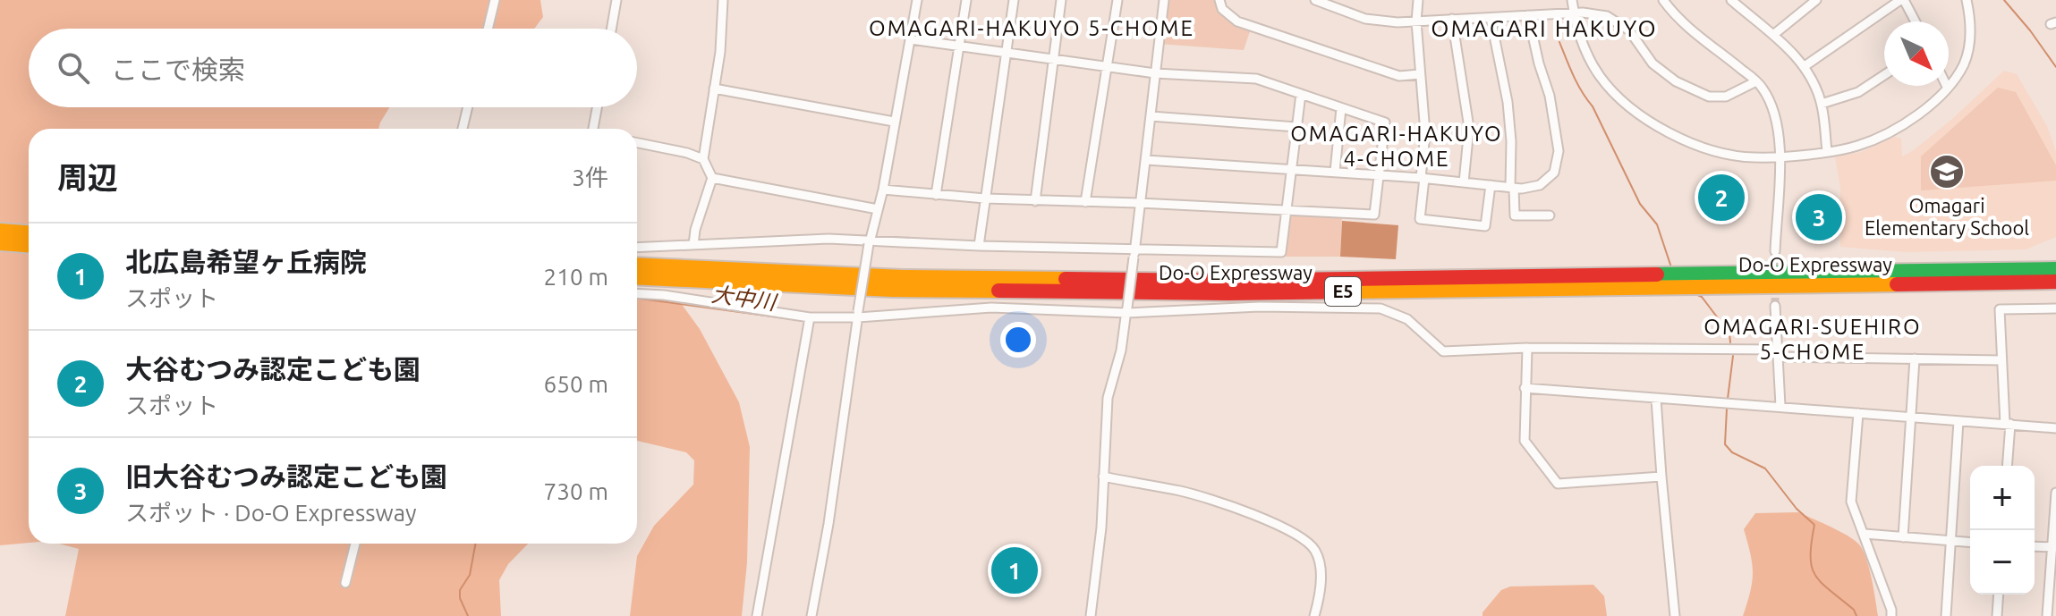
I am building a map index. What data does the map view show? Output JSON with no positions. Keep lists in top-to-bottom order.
{
  "streets": {
    "highway": ["Do-O Expressway", "E5"]
  },
  "districts": [
    "OMAGARI-HAKUYO 5-CHOME",
    "OMAGARI HAKUYO",
    "OMAGARI-HAKUYO 4-CHOME",
    "OMAGARI-SUEHIRO 5-CHOME"
  ],
  "water": ["大中川"],
  "places": {
    "school or university": ["Omagari Elementary School"]
  },
  "north": "bottom right",
  "page": {
    "search": "ここで検索",
    "heading": ["周辺", "3件"],
    "pins": ["2", "3", "1"],
    "list": [
      {
        "mark": "1",
        "name": "北広島希望ヶ丘病院",
        "note": "スポット",
        "value": "210 m"
      },
      {
        "mark": "2",
        "name": "大谷むつみ認定こども園",
        "note": "スポット",
        "value": "650 m"
      },
      {
        "mark": "3",
        "name": "旧大谷むつみ認定こども園",
        "note": "スポット · Do-O Expressway",
        "value": "730 m"
      }
    ],
    "map_buttons": ["+", "−"]
  }
}
